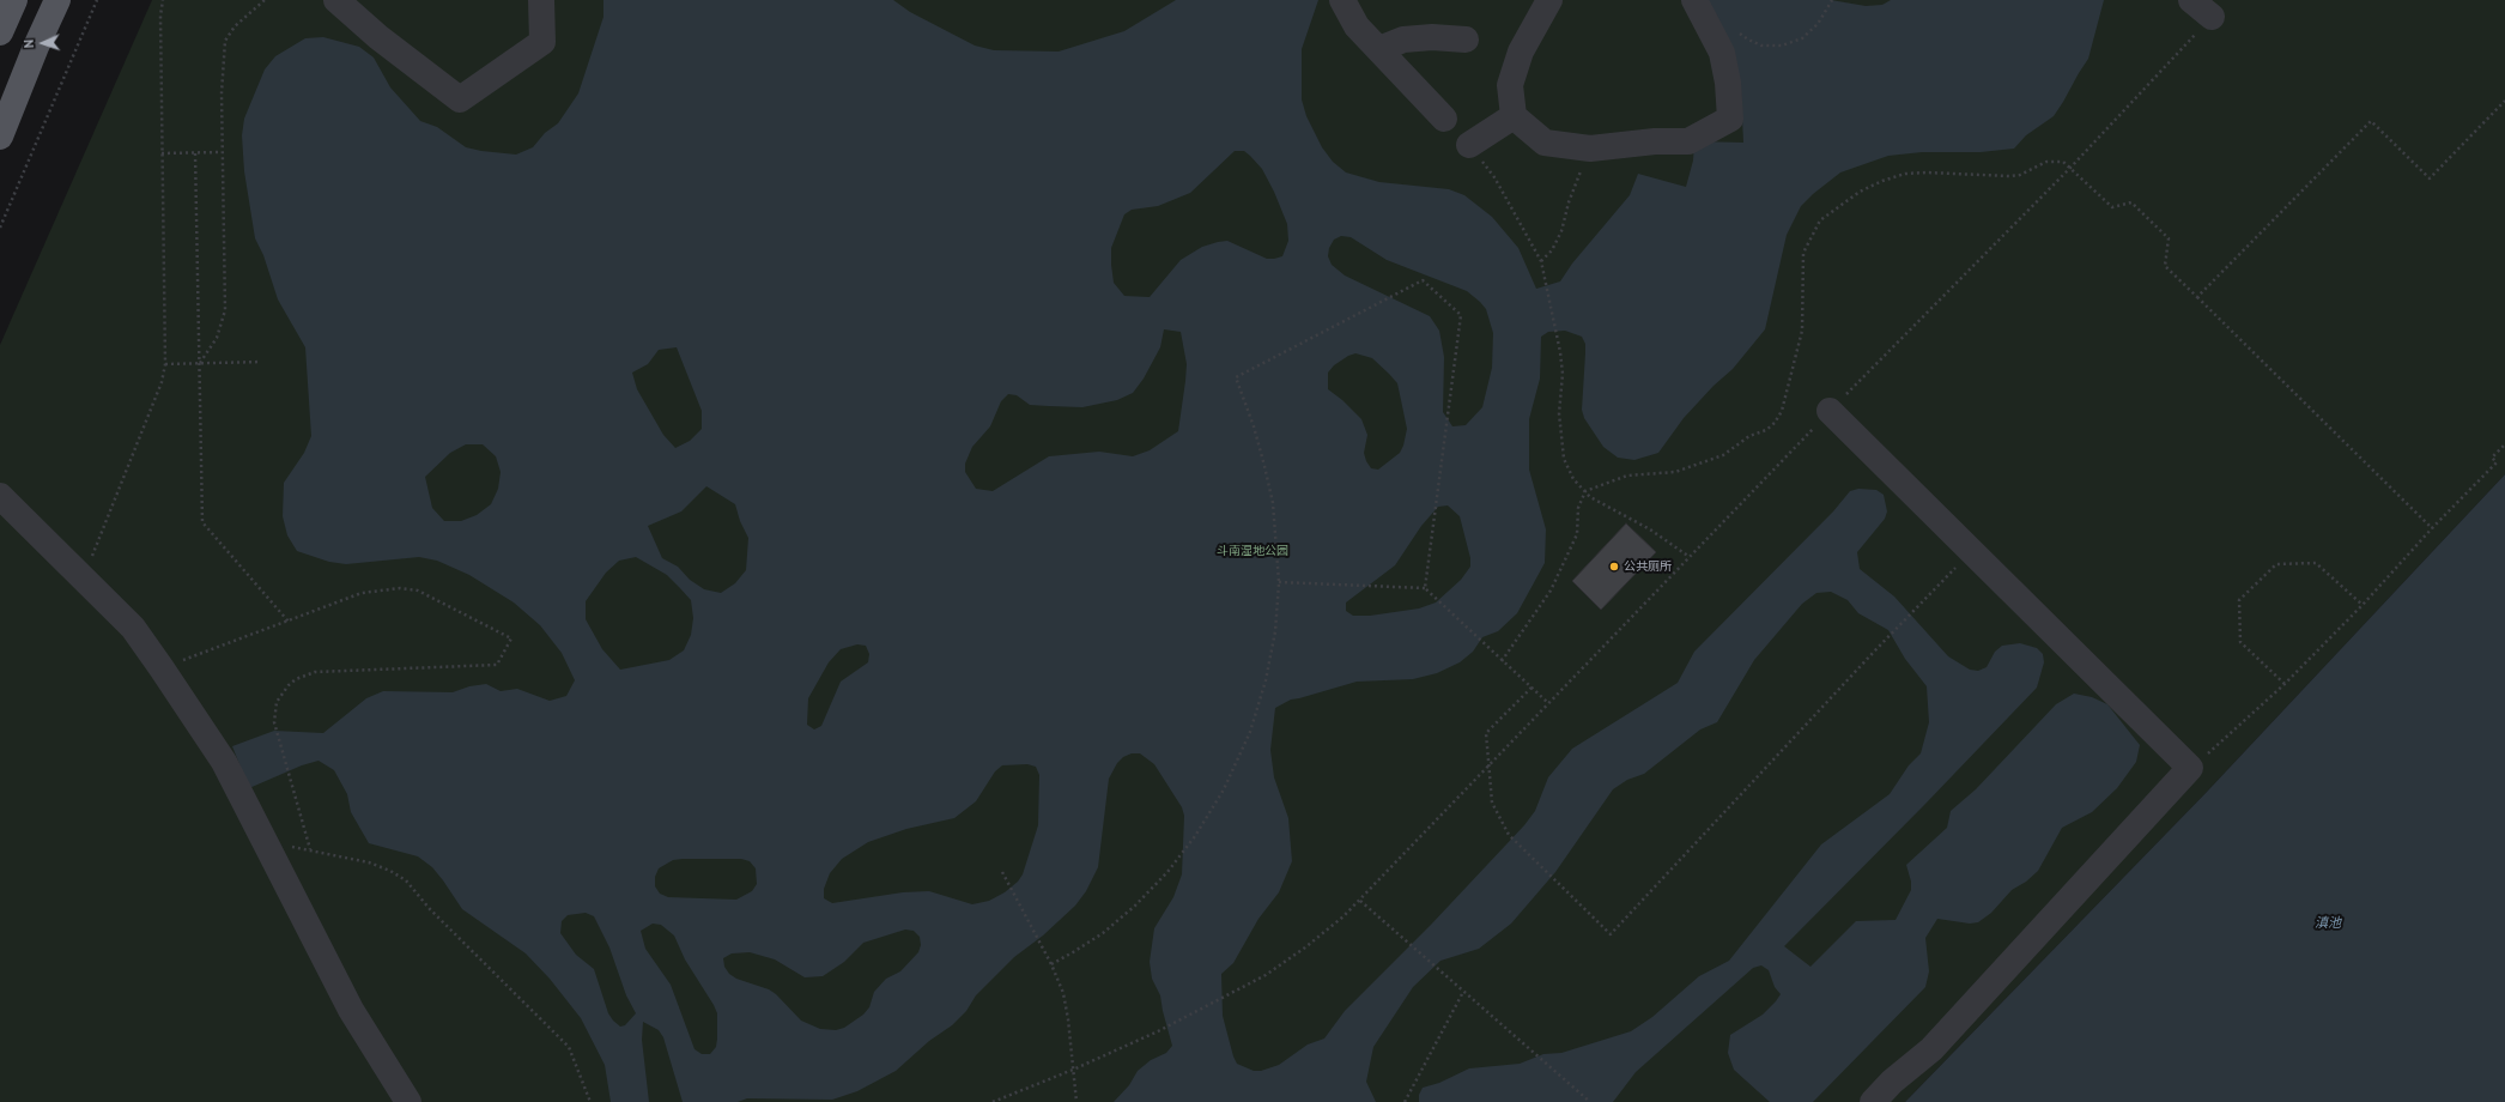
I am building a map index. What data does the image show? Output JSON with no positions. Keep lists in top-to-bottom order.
{
  "water": ["滇池"],
  "parks": ["斗南湿地公园"],
  "places": ["公共厕所"],
  "north": "left"
}
